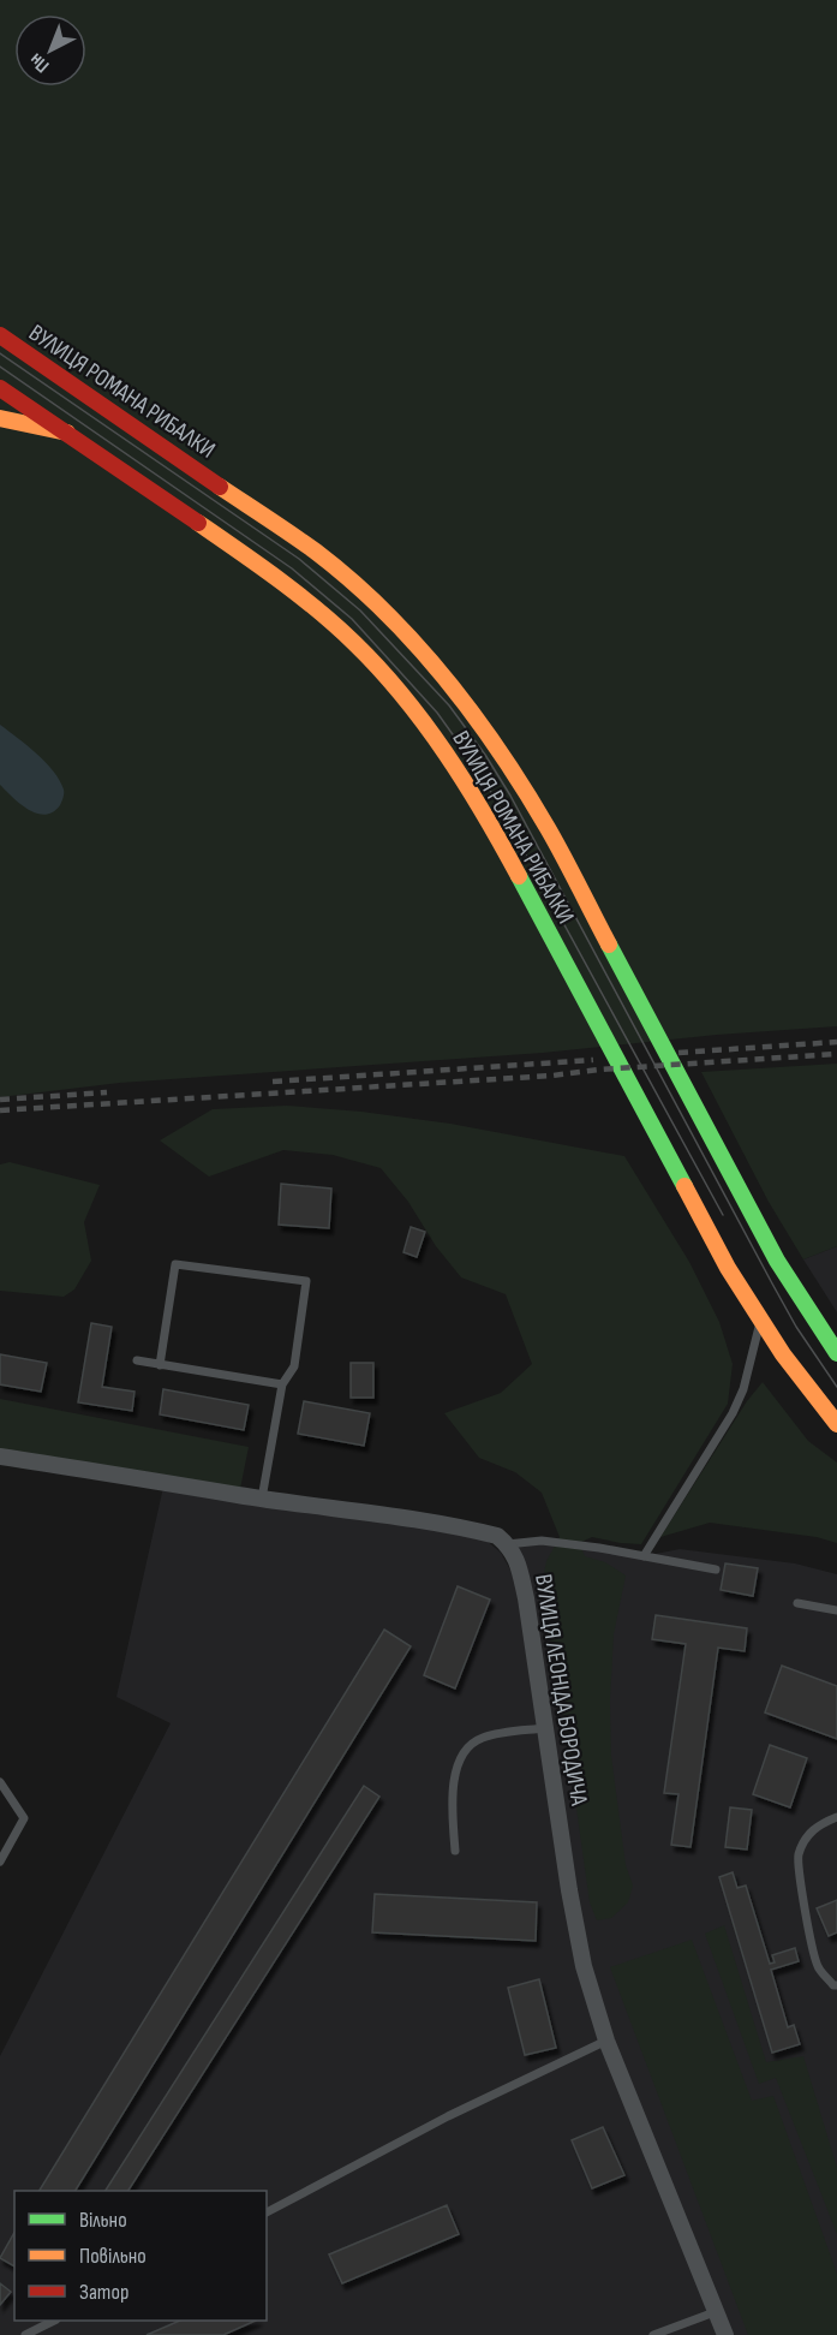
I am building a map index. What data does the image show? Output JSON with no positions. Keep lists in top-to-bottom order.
{
  "streets": {
    "main road": ["ВУЛИЦЯ РОМАНА РИБАЛКИ"],
    "street": ["ВУЛИЦЯ ЛЕОНІДА БОРОДИЧА"]
  },
  "legend": ["Вільно", "Повільно", "Затор"],
  "north": "bottom left"
}
